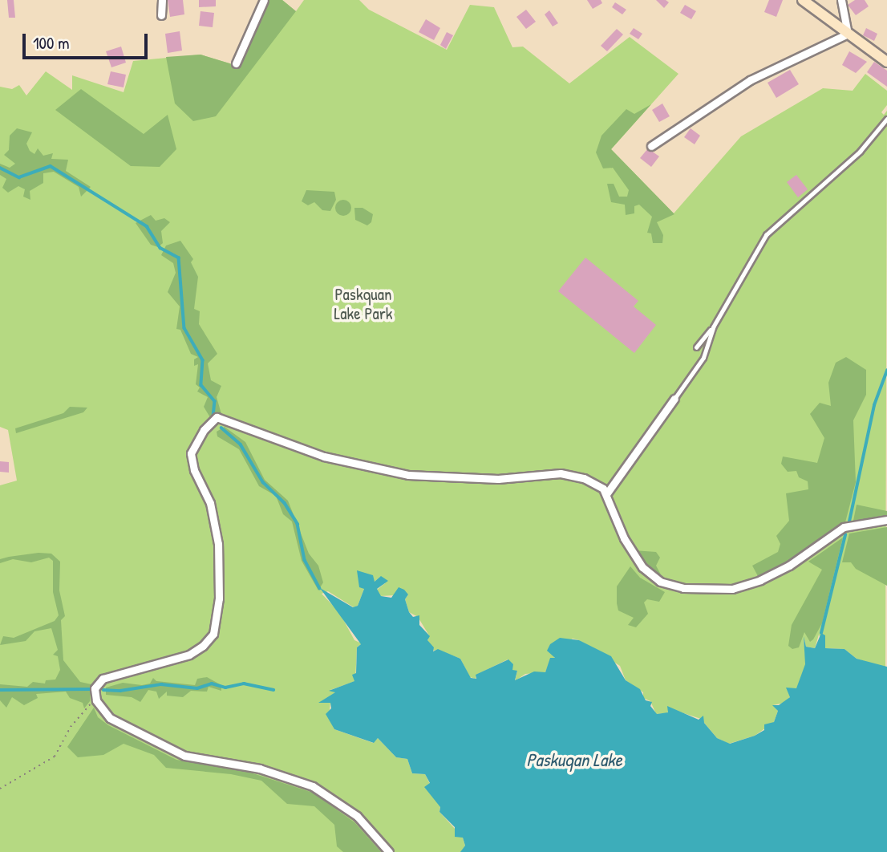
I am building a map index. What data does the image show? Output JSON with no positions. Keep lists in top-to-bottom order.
{
  "water": ["Paskuqan Lake"],
  "parks": ["Paskquan Lake Park"],
  "scale_bar": "100 m"
}
